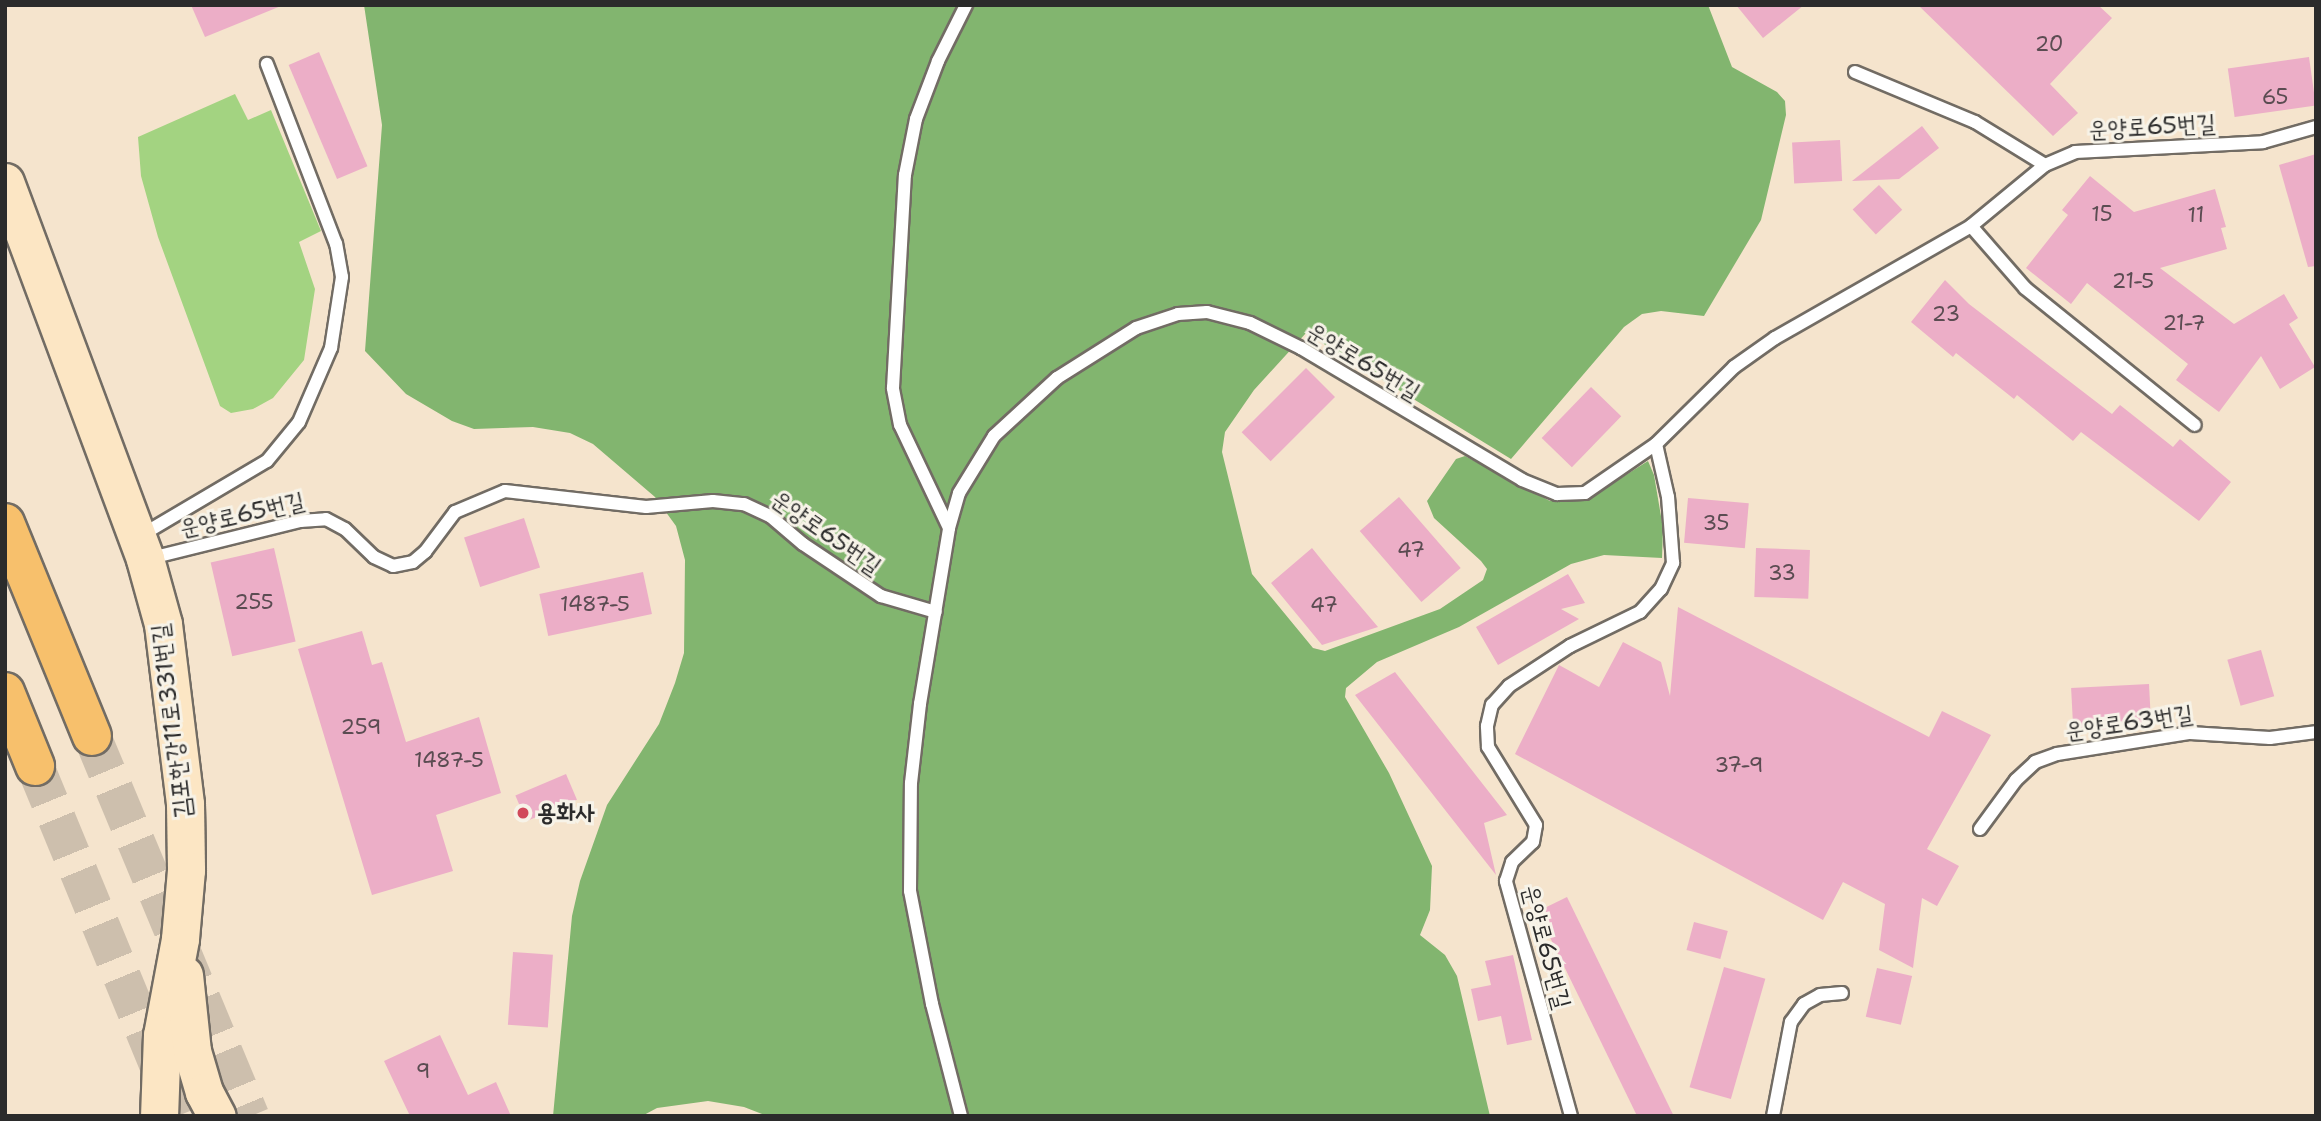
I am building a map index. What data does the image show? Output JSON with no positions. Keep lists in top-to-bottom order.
{
  "streets": {
    "main road": ["김포한강11로331번길"],
    "lane": ["운양로65번길", "운양로63번길"]
  },
  "crossings": [
    ["운양로65번길", "김포한강11로331번길"]
  ],
  "places": ["용화사"],
  "house_numbers": [
    "20",
    "65",
    "15",
    "11",
    "21-5",
    "23",
    "21-7",
    "35",
    "47",
    "33",
    "255",
    "1487-5",
    "47",
    "259",
    "1487-5",
    "37-9",
    "9"
  ]
}
